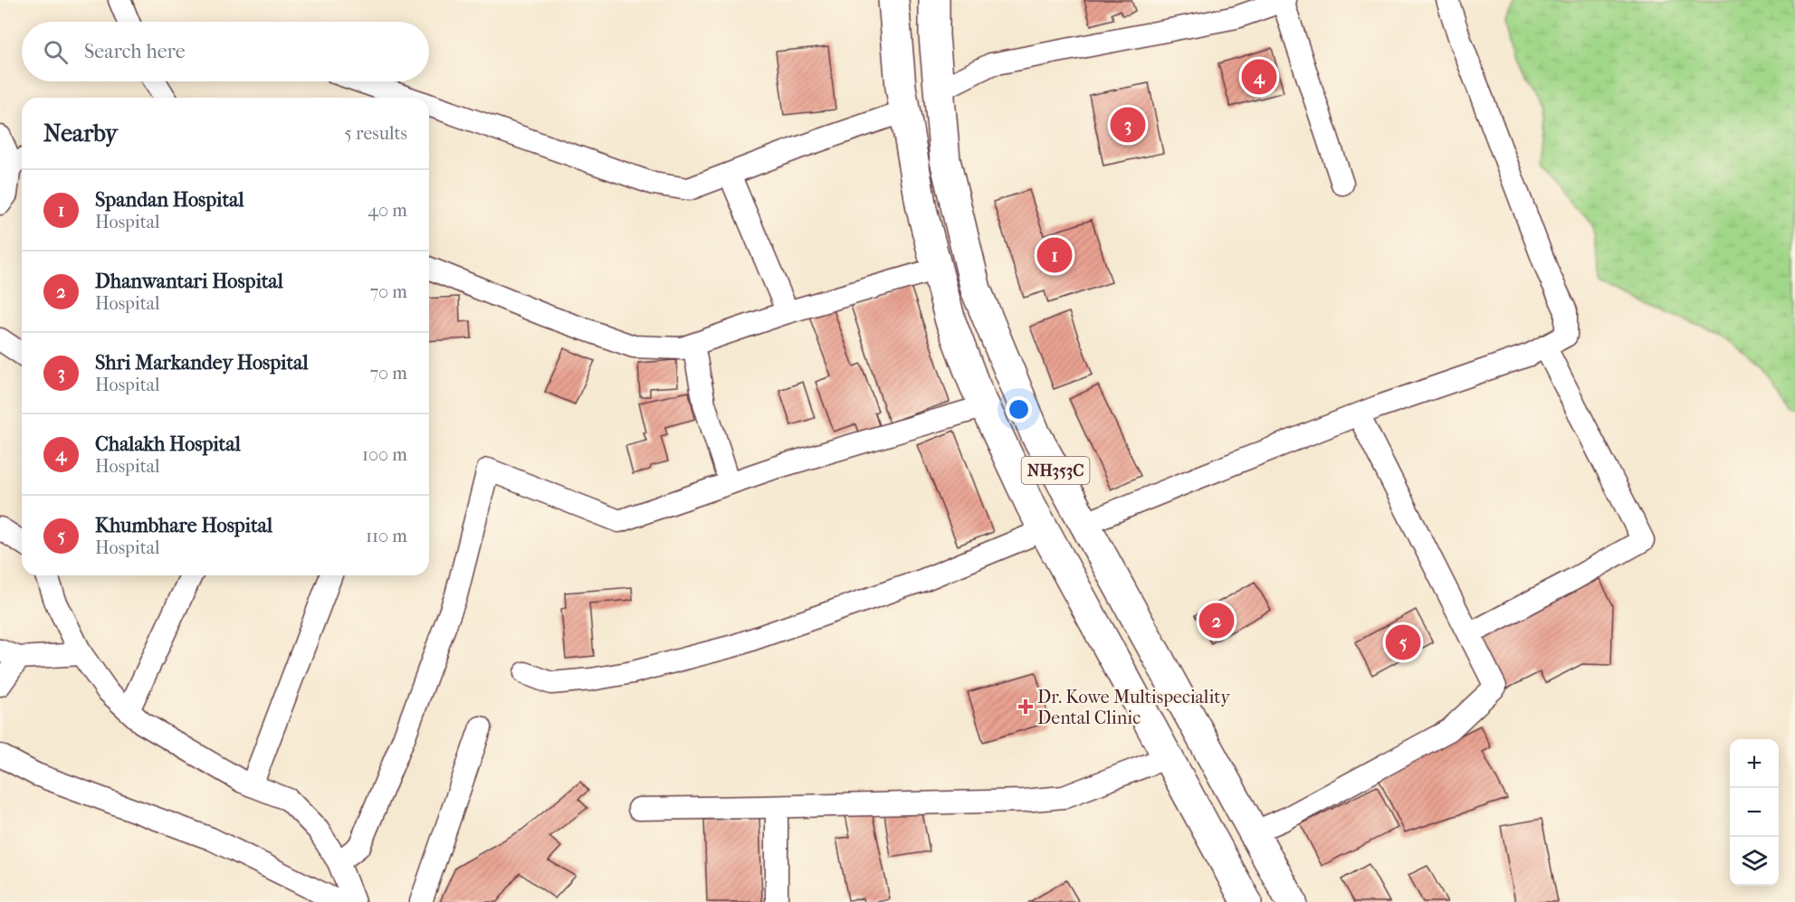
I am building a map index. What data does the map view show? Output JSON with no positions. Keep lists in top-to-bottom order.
{
  "streets": {
    "highway": ["NH353C"]
  },
  "places": {
    "health": ["Dr. Kowe Multispeciality Dental Clinic"]
  },
  "page": {
    "search": "Search here",
    "pins": [
      "4",
      "3",
      "1",
      "2",
      "5"
    ],
    "heading": ["Nearby", "5 results"],
    "list": [
      {
        "mark": "1",
        "name": "Spandan Hospital",
        "note": "Hospital",
        "value": "40 m"
      },
      {
        "mark": "2",
        "name": "Dhanwantari Hospital",
        "note": "Hospital",
        "value": "70 m"
      },
      {
        "mark": "3",
        "name": "Shri Markandey Hospital",
        "note": "Hospital",
        "value": "70 m"
      },
      {
        "mark": "4",
        "name": "Chalakh Hospital",
        "note": "Hospital",
        "value": "100 m"
      },
      {
        "mark": "5",
        "name": "Khumbhare Hospital",
        "note": "Hospital",
        "value": "110 m"
      }
    ],
    "map_buttons": ["+", "−"]
  }
}
